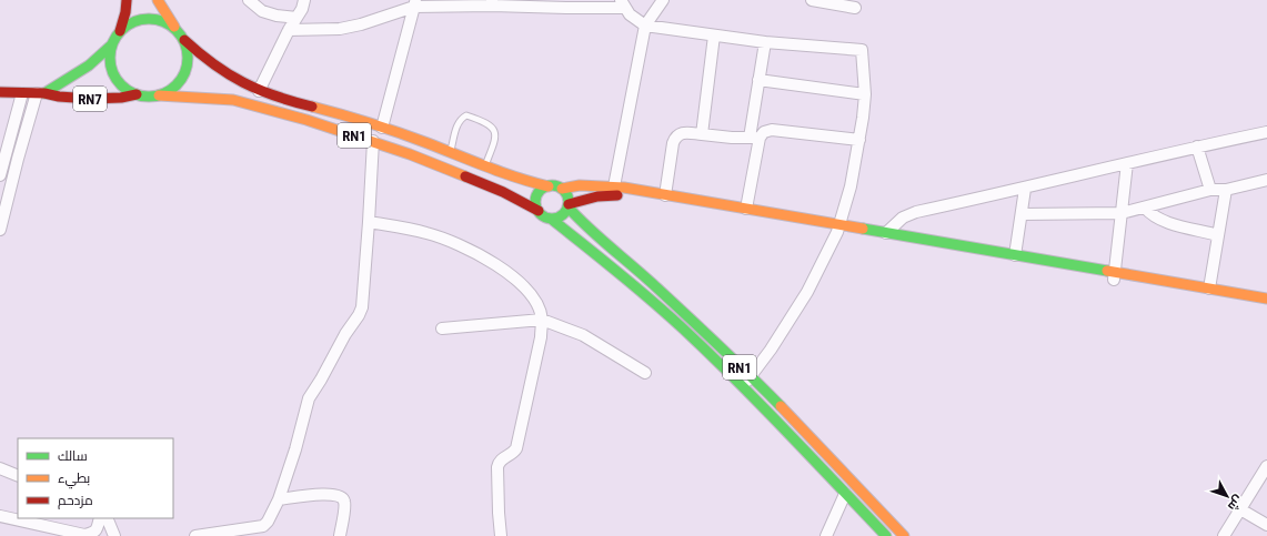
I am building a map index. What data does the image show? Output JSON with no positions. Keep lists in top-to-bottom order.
{
  "streets": {
    "main road": ["RN7", "RN1"]
  },
  "crossings": [
    ["RN7", "RN1"]
  ],
  "legend": ["سالك", "بطيء", "مزدحم"],
  "north": "bottom right"
}
